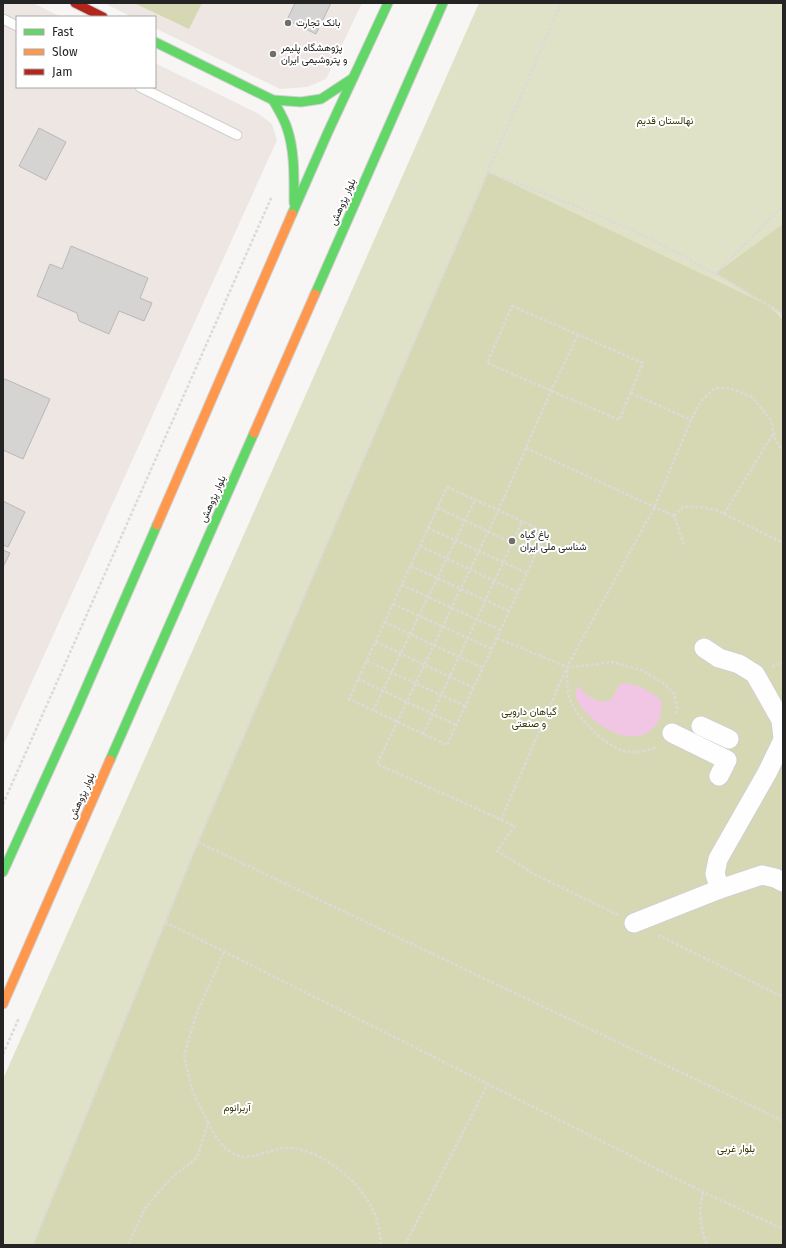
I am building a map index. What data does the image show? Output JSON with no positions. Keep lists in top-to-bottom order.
{
  "streets": {
    "street": ["بلوار پژوهش"]
  },
  "parks": [
    "نهالستان قدیم",
    "گیاهان دارویی و صنعتی",
    "آربرانوم",
    "بلوار غربی"
  ],
  "places": ["بانک تجارت", "پژوهشگاه پلیمر و پتروشیمی ایران", "باغ گیاه‌ شناسی ملی ایران"],
  "legend": ["Fast", "Slow", "Jam"]
}
